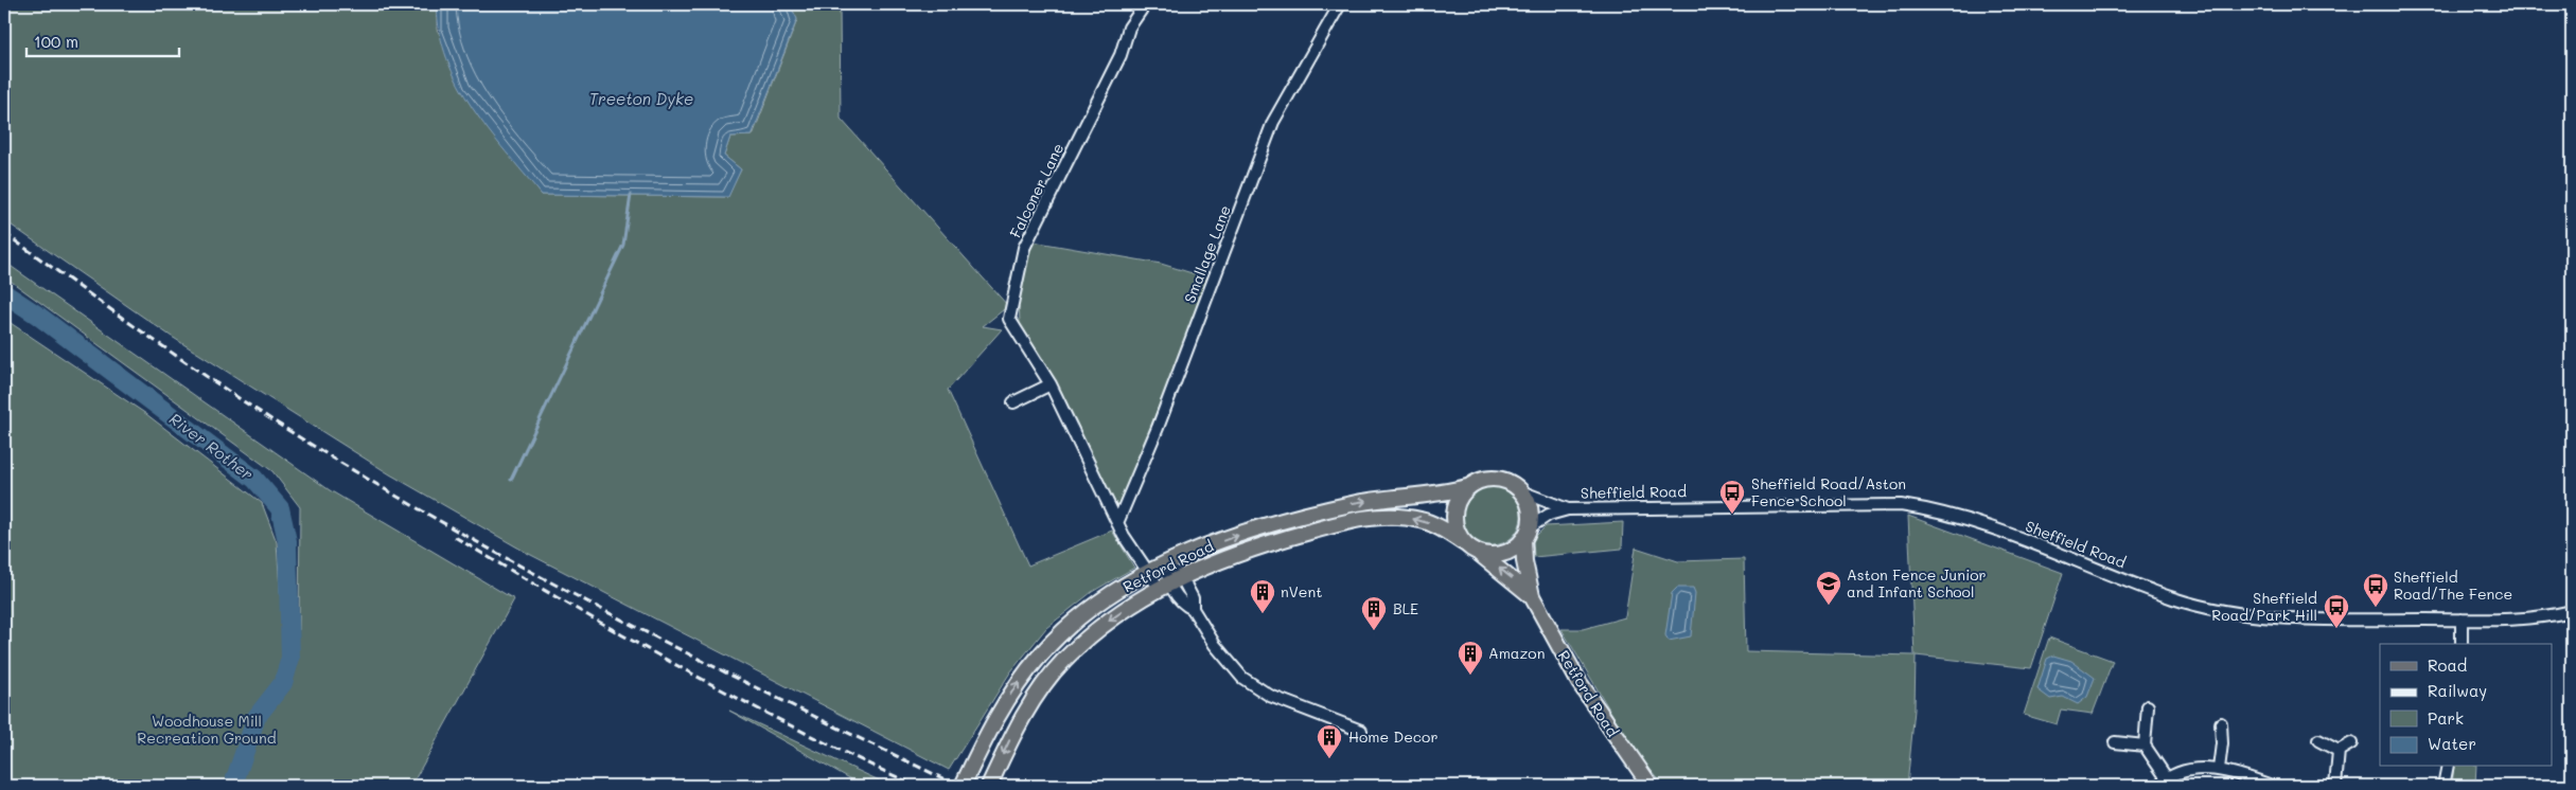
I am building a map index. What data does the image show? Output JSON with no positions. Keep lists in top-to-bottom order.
{
  "streets": {
    "main road": ["Retford Road"],
    "street": ["Falconer Lane", "Smallage Lane", "Sheffield Road"]
  },
  "crossings": [
    ["Falconer Lane", "Smallage Lane"],
    ["Falconer Lane", "Retford Road"],
    ["Sheffield Road", "Retford Road"]
  ],
  "water": ["Treeton Dyke", "River Rother"],
  "parks": ["Woodhouse Mill Recreation Ground"],
  "places": {
    "bus stop": ["Sheffield Road/Aston Fence School", "Sheffield Road/The Fence", "Sheffield Road/Park Hill"],
    "school or university": ["Aston Fence Junior and Infant School"],
    "building": [
      "nVent",
      "BLE",
      "Amazon",
      "Home Decor"
    ]
  },
  "legend": [
    "Road",
    "Railway",
    "Park",
    "Water"
  ],
  "scale_bar": "100 m"
}
